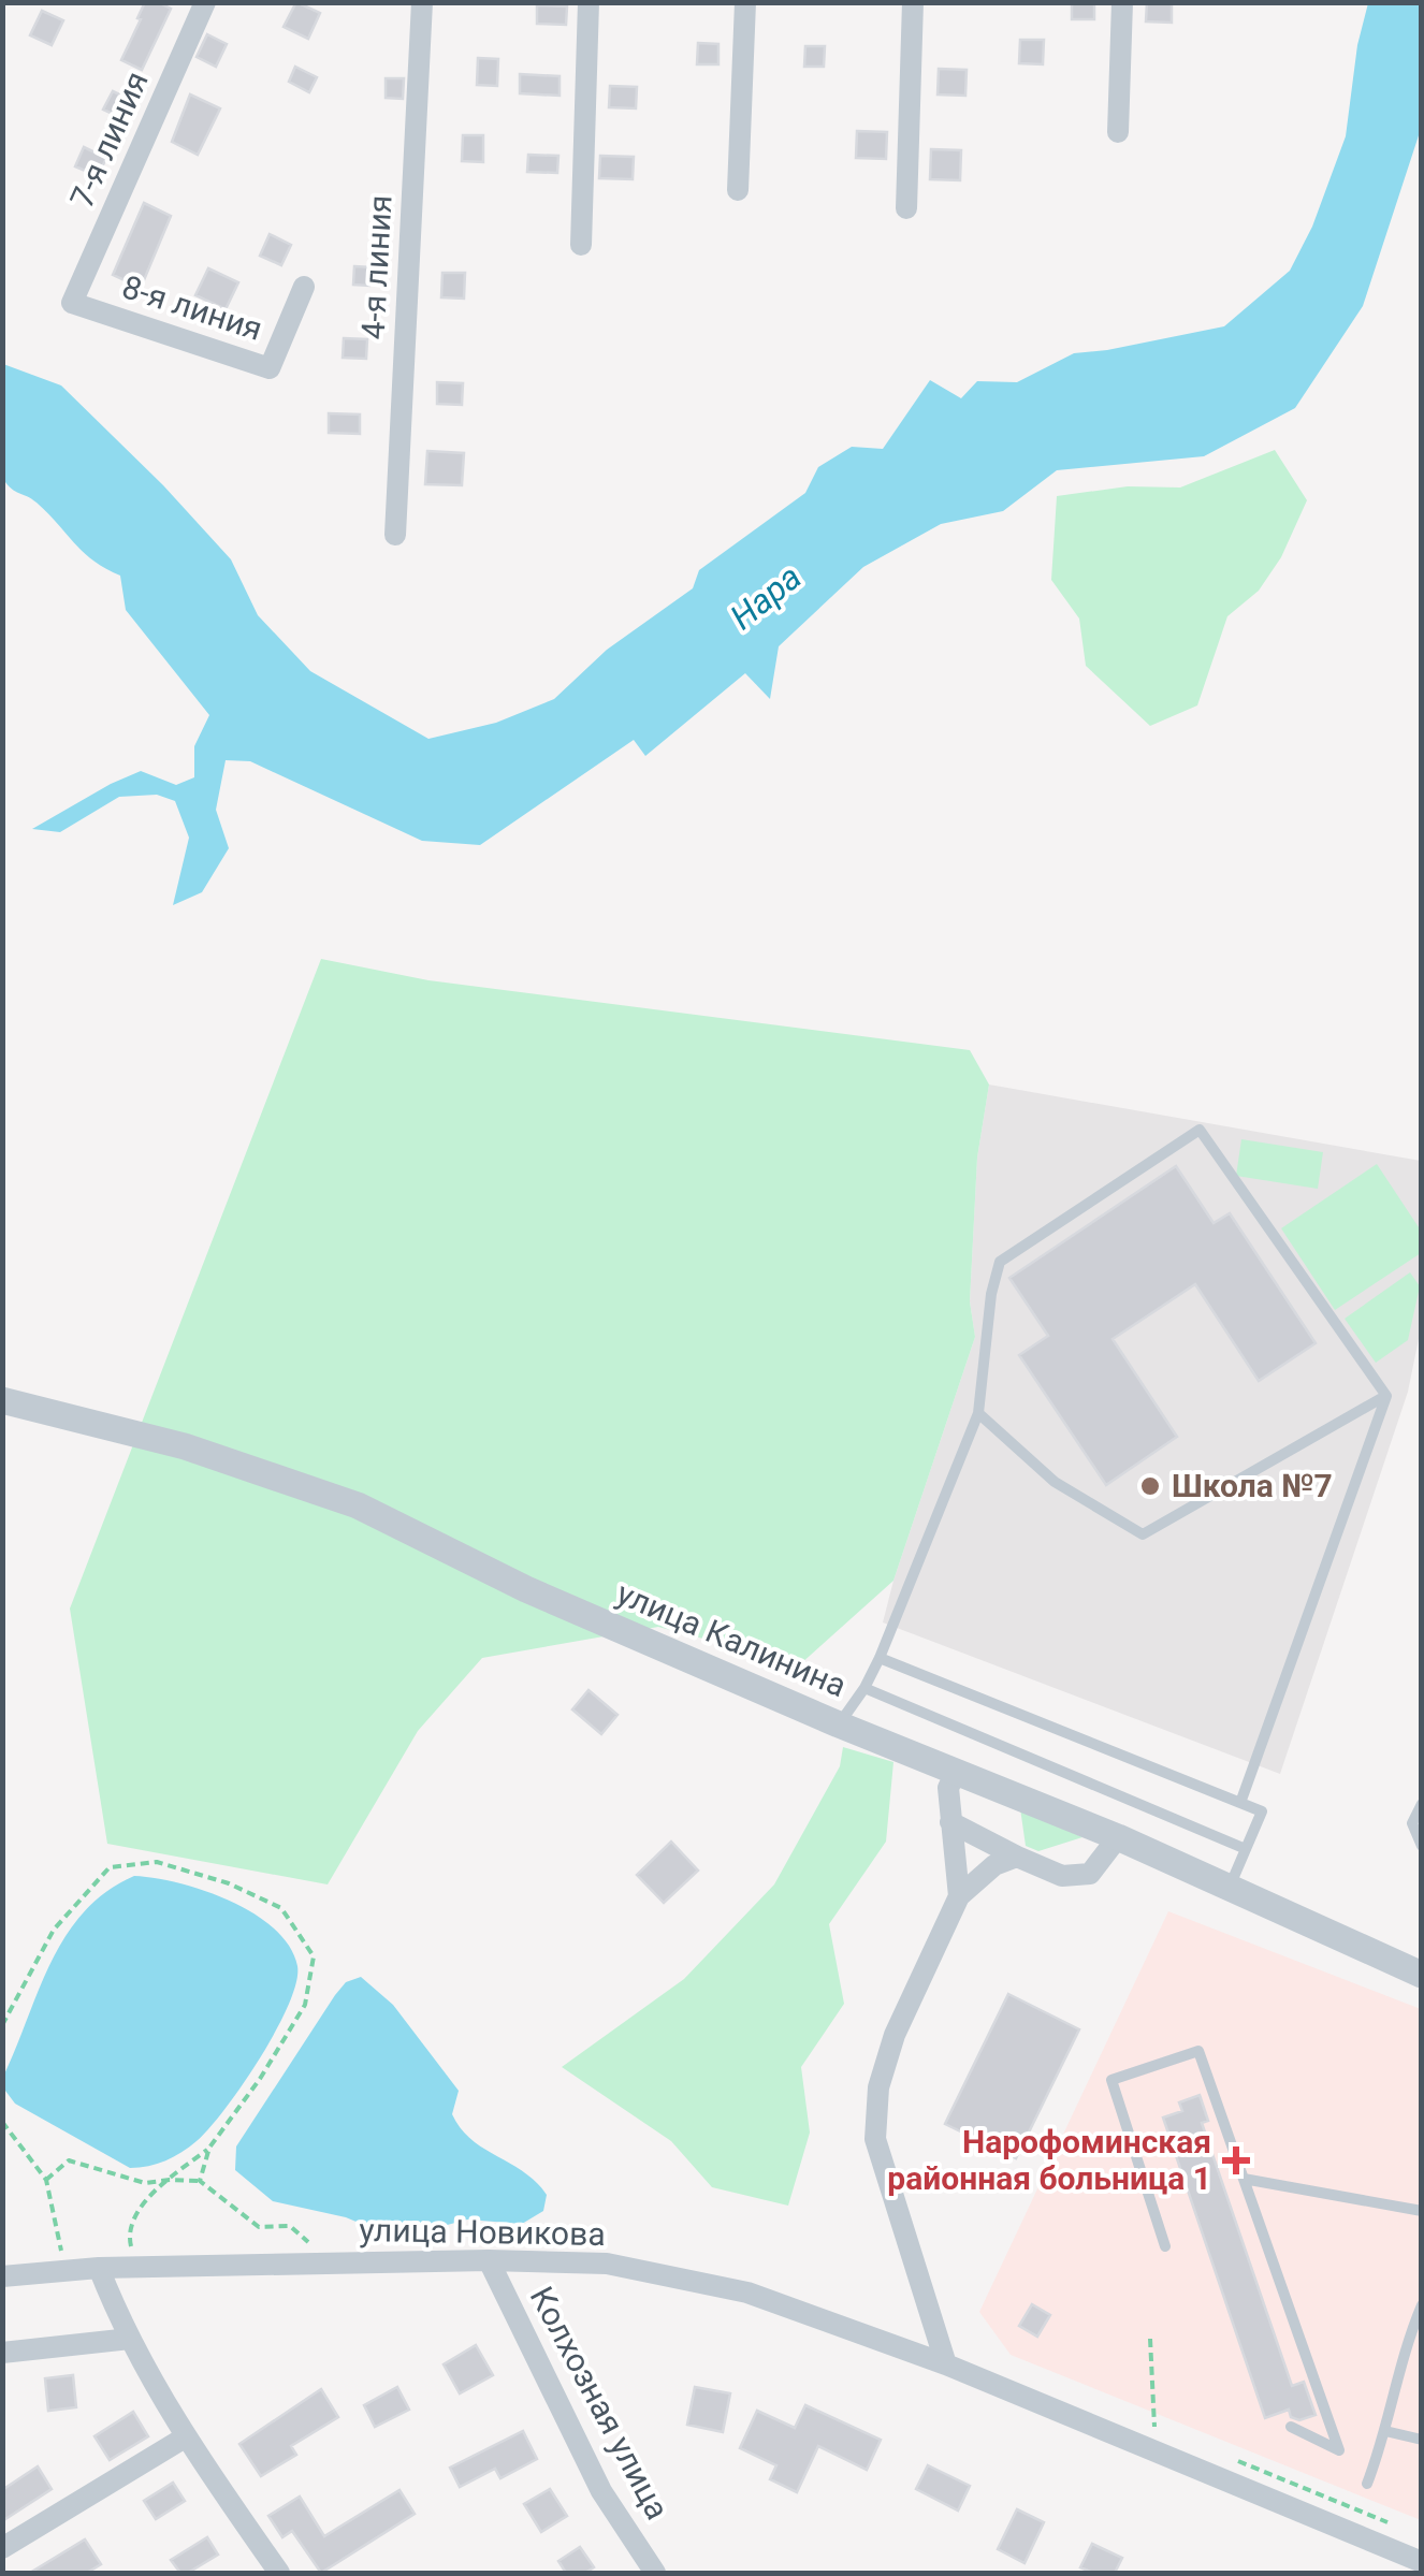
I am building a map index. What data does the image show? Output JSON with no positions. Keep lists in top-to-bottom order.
{
  "streets": {
    "street": [
      "7-я линия",
      "4-я линия",
      "8-я линия",
      "улица Калинина",
      "улица Новикова",
      "Колхозная улица"
    ]
  },
  "crossings": [
    ["7-я линия", "8-я линия"],
    ["улица Новикова", "Колхозная улица"]
  ],
  "water": ["Нара"],
  "places": {
    "other": ["Школа №7"],
    "health": ["Нарофоминская районная больница 1"]
  }
}
